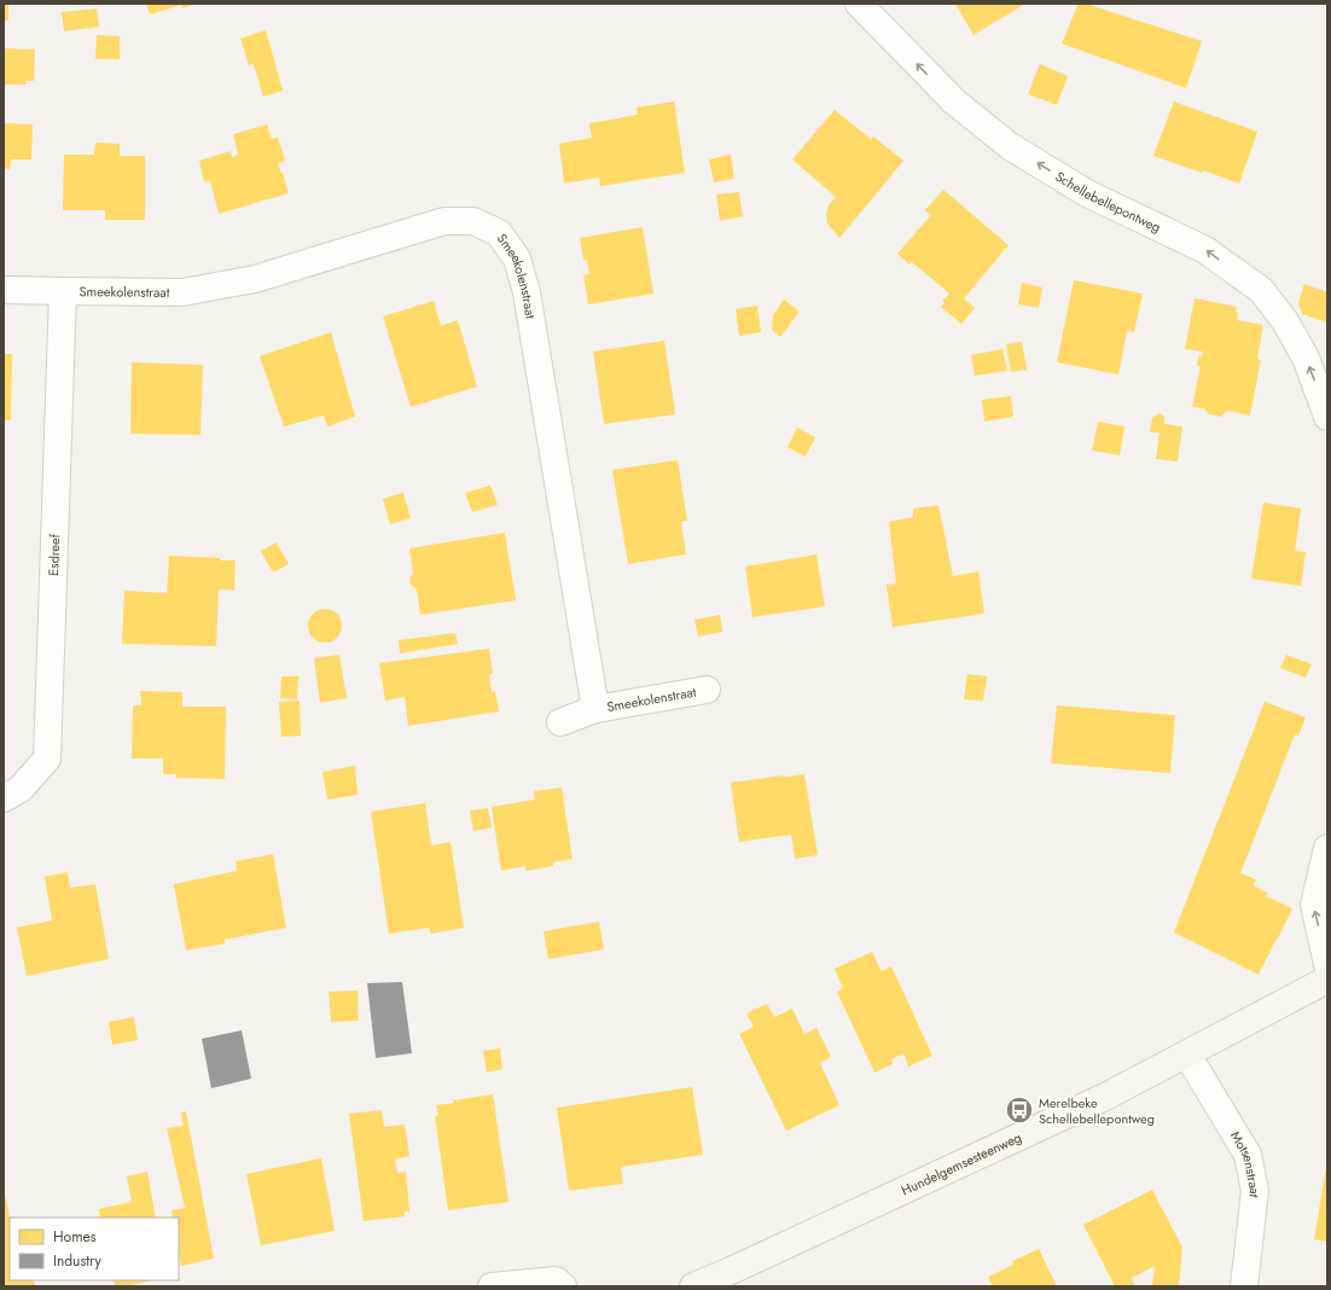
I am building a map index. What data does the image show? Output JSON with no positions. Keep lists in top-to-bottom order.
{
  "streets": {
    "main road": ["Hundelgemsesteenweg"],
    "street": [
      "Schellebellepontweg",
      "Smeekolenstraat",
      "Esdreef",
      "Motsenstraat"
    ]
  },
  "crossings": [
    ["Smeekolenstraat", "Esdreef"],
    ["Hundelgemsesteenweg", "Motsenstraat"]
  ],
  "one_way": ["Schellebellepontweg"],
  "places": {
    "bus stop": ["Merelbeke Schellebellepontweg"]
  },
  "legend": ["Homes", "Industry"]
}
